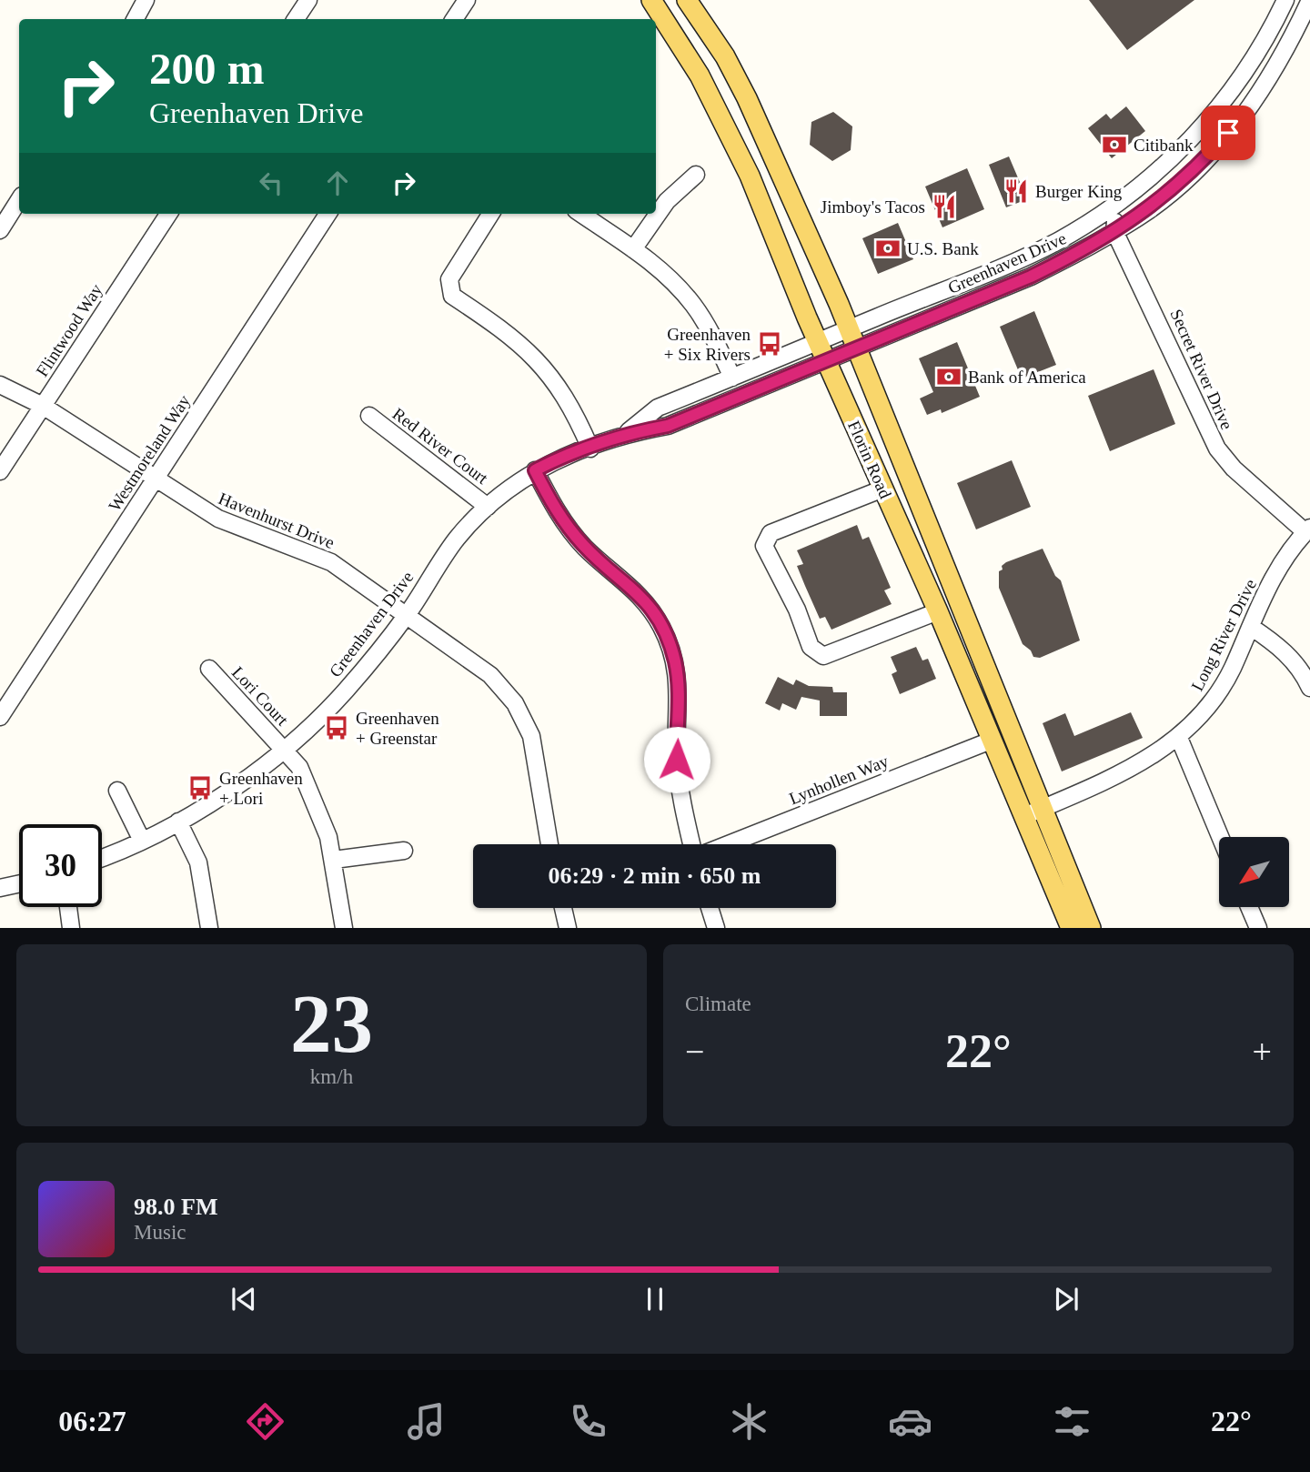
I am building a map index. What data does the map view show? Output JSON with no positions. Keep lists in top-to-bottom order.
{
  "streets": {
    "main road": ["Florin Road"],
    "street": [
      "Greenhaven Drive",
      "Flintwood Way",
      "Secret River Drive",
      "Red River Court",
      "Westmoreland Way",
      "Havenhurst Drive",
      "Long River Drive",
      "Lori Court",
      "Lynhollen Way"
    ]
  },
  "crossings": [
    ["Greenhaven Drive", "Secret River Drive"],
    ["Greenhaven Drive", "Red River Court"],
    ["Greenhaven Drive", "Florin Road"],
    ["Greenhaven Drive", "Havenhurst Drive"],
    ["Greenhaven Drive", "Lori Court"],
    ["Flintwood Way", "Havenhurst Drive"],
    ["Secret River Drive", "Long River Drive"],
    ["Westmoreland Way", "Havenhurst Drive"],
    ["Florin Road", "Long River Drive"],
    ["Florin Road", "Lynhollen Way"]
  ],
  "places": {
    "bank": ["Citibank", "U.S. Bank", "Bank of America"],
    "restaurant": ["Burger King", "Jimboy's Tacos"],
    "bus stop": ["Greenhaven + Six Rivers", "Greenhaven + Greenstar", "Greenhaven + Lori"]
  },
  "north": "bottom left",
  "page": {
    "turn": ["200 m", "Greenhaven Drive"],
    "limit": "30",
    "trip": "06:29 · 2 min · 650 m",
    "tile": [
      ["23", "km/h"],
      "Climate"
    ],
    "heat": ["−", "22°", "+"],
    "song": ["98.0 FM", "Music"],
    "tabs": ["06:27", "22°"]
  }
}
